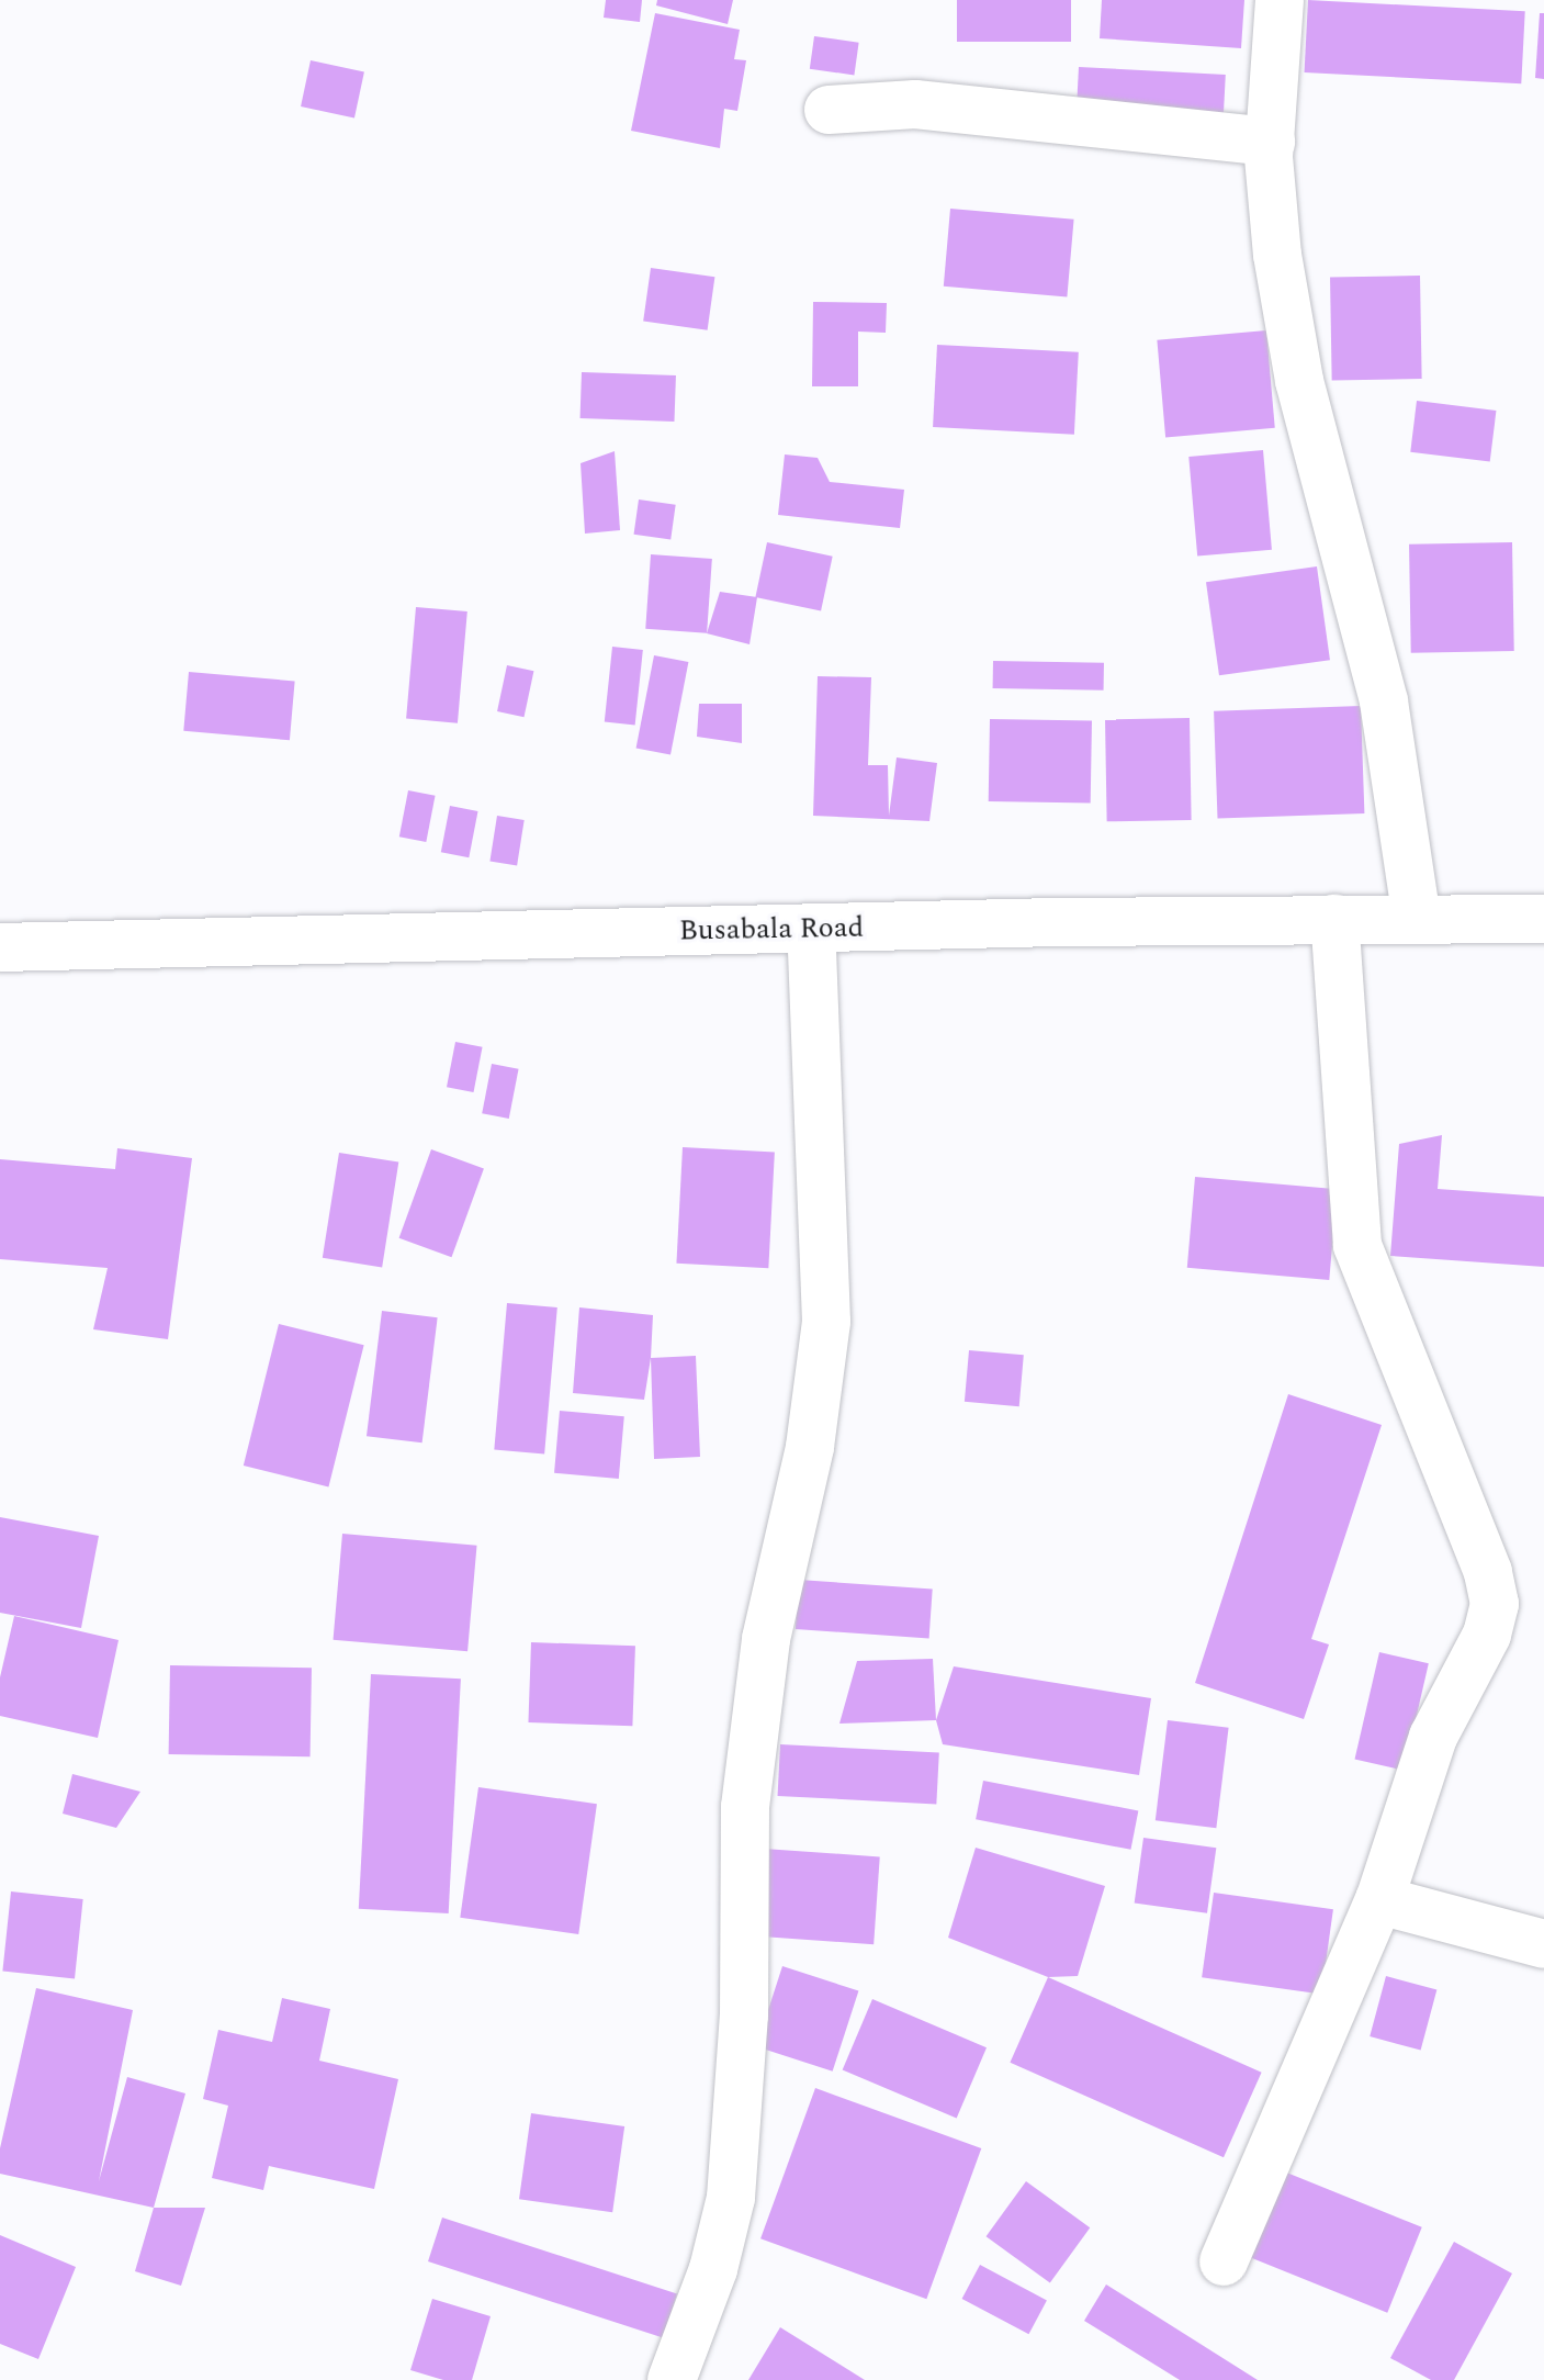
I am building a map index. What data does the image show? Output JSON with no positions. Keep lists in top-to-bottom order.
{
  "streets": {
    "street": ["Busabala Road"]
  }
}
